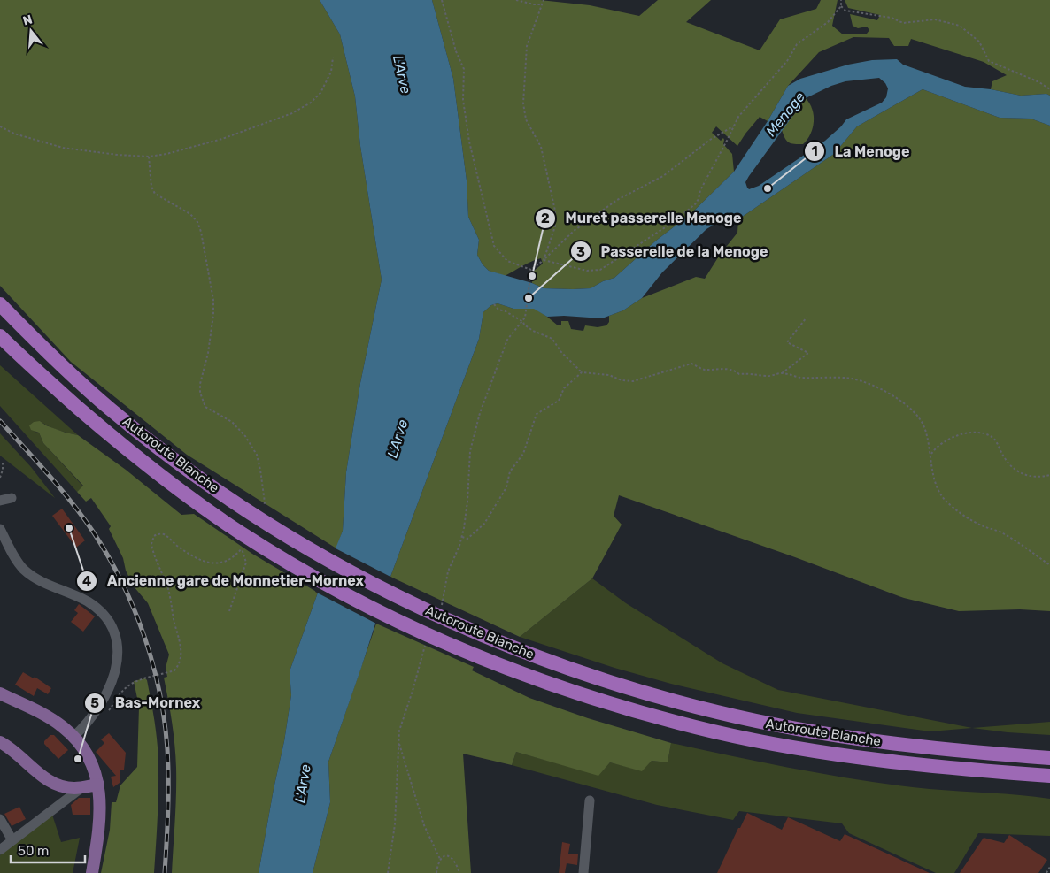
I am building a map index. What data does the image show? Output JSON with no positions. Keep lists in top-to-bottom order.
{
  "streets": {
    "highway": ["Autoroute Blanche"]
  },
  "water": ["L'Arve", "Menoge"],
  "places": [
    "La Menoge",
    "Muret passerelle Menoge",
    "Passerelle de la Menoge",
    "Ancienne gare de Monnetier-Mornex",
    "Bas-Mornex"
  ],
  "scale_bar": "50 m",
  "north": "top"
}
